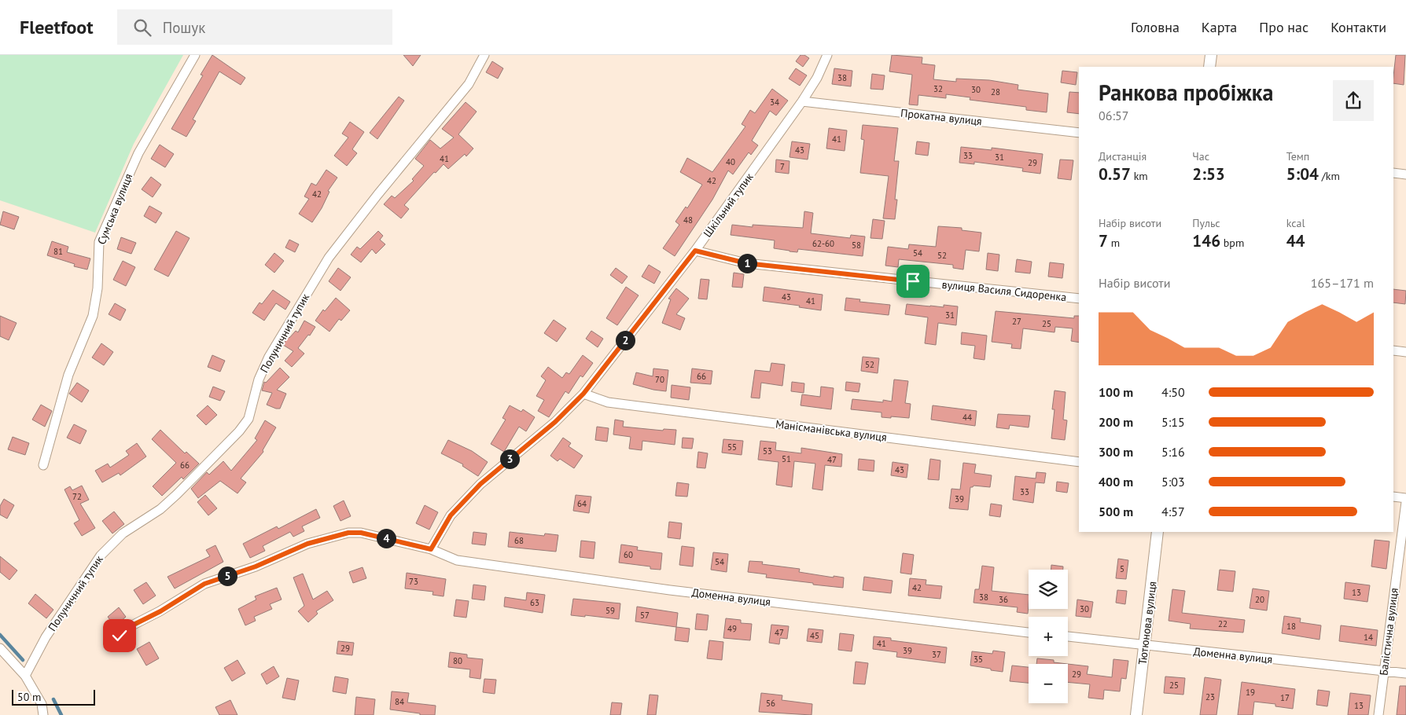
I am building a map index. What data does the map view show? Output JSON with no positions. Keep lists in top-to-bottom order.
{
  "streets": {
    "street": [
      "Прокатна вулиця",
      "Шкільний тупик",
      "Сумська вулиця",
      "вулиця Василя Сидоренка",
      "Полуничний тупик",
      "Манісманівська вулиця",
      "Доменна вулиця",
      "Тютюнова вулиця",
      "Балістична вулиця"
    ]
  },
  "crossings": [
    ["Прокатна вулиця", "Шкільний тупик"],
    ["Шкільний тупик", "вулиця Василя Сидоренка"],
    ["Шкільний тупик", "Манісманівська вулиця"],
    ["Шкільний тупик", "Доменна вулиця"],
    ["Доменна вулиця", "Тютюнова вулиця"],
    ["Доменна вулиця", "Балістична вулиця"]
  ],
  "house_numbers": [
    "38",
    "32",
    "30",
    "28",
    "34",
    "41",
    "43",
    "33",
    "31",
    "41",
    "40",
    "29",
    "7",
    "42",
    "42",
    "48",
    "62-60",
    "58",
    "81",
    "54",
    "52",
    "43",
    "41",
    "31",
    "27",
    "25",
    "52",
    "66",
    "70",
    "44",
    "55",
    "53",
    "51",
    "47",
    "66",
    "43",
    "33",
    "72",
    "39",
    "64",
    "68",
    "60",
    "54",
    "5",
    "73",
    "42",
    "13",
    "38",
    "36",
    "20",
    "63",
    "30",
    "59",
    "57",
    "22",
    "18",
    "49",
    "47",
    "45",
    "14",
    "41",
    "29",
    "39",
    "37",
    "35",
    "80",
    "29",
    "25",
    "19",
    "23",
    "17",
    "84",
    "56",
    "13"
  ],
  "scale_bar": "50 m",
  "page": {
    "header": "Fleetfoot",
    "search": "Пошук",
    "nav": [
      "Головна",
      "Карта",
      "Про нас",
      "Контакти"
    ],
    "heading": ["Ранкова пробіжка", "06:57"],
    "stats": [
      ["Дистанція", "0.57 km"],
      ["Час", "2:53"],
      ["Темп", "5:04 /km"],
      ["Набір висоти", "7 m"],
      ["Пульс", "146 bpm"],
      ["kcal", "44"]
    ],
    "pins": [
      "1",
      "2",
      "3",
      "4",
      "5"
    ],
    "chart": ["Набір висоти", "165–171 m"],
    "list": [
      {
        "name": "100 m",
        "note": "4:50"
      },
      {
        "name": "200 m",
        "note": "5:15"
      },
      {
        "name": "300 m",
        "note": "5:16"
      },
      {
        "name": "400 m",
        "note": "5:03"
      },
      {
        "name": "500 m",
        "note": "4:57"
      }
    ],
    "map_buttons": ["+", "−"],
    "scale": "50 m"
  }
}
